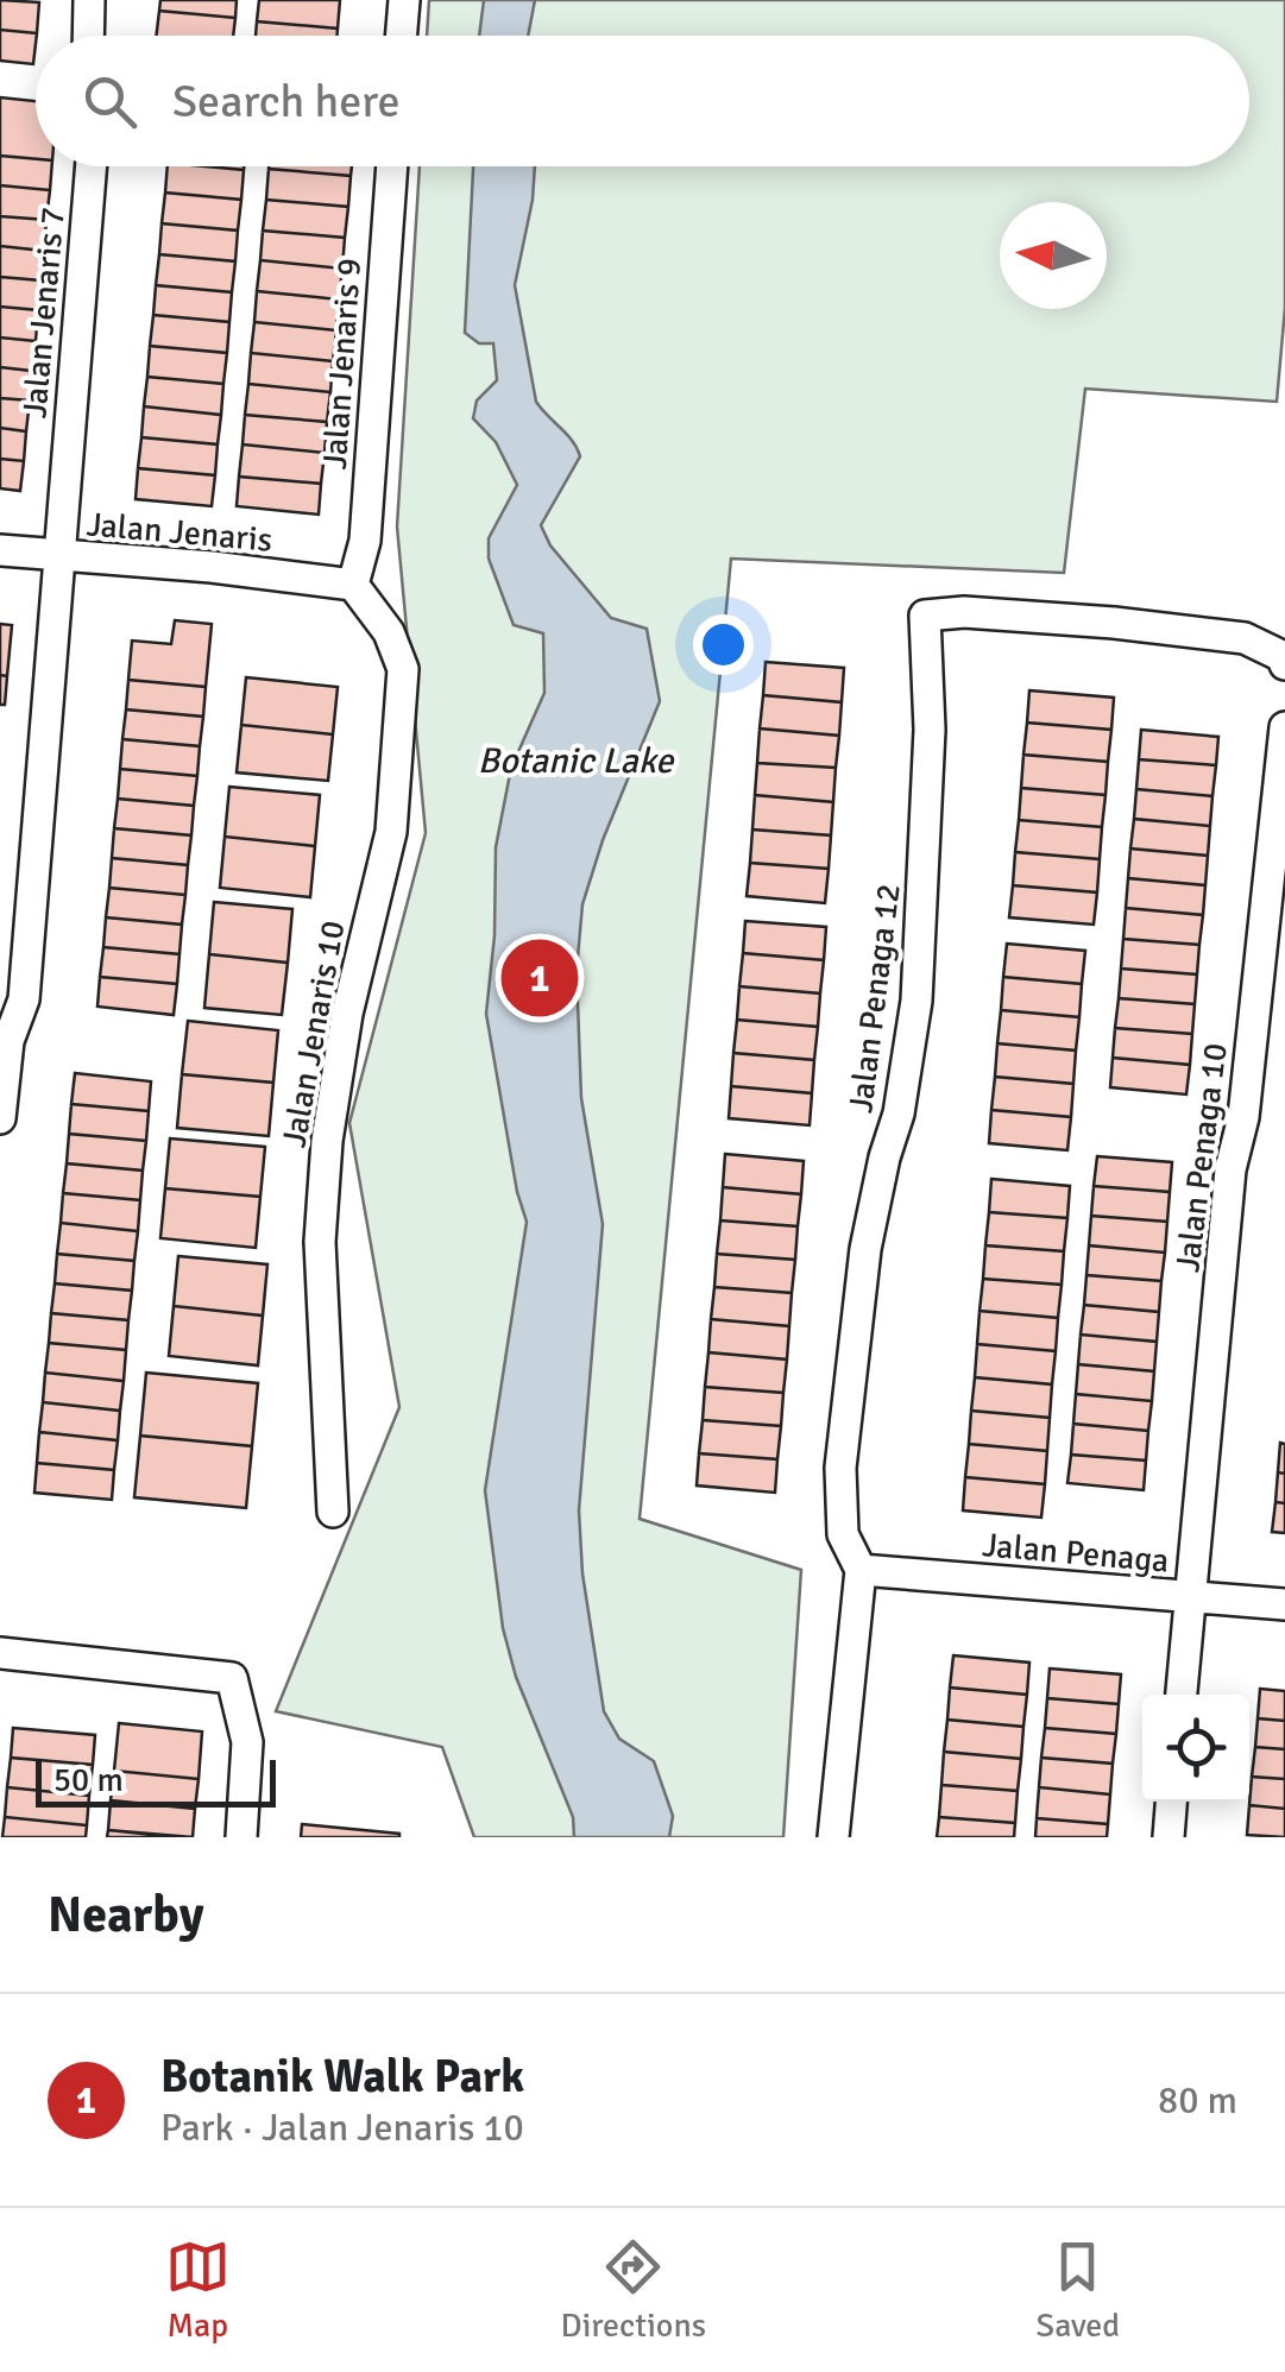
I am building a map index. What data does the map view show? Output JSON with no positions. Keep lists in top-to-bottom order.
{
  "streets": {
    "street": [
      "Jalan Jenaris 7",
      "Jalan Jenaris 9",
      "Jalan Jenaris",
      "Jalan Penaga 12",
      "Jalan Jenaris 10",
      "Jalan Penaga 10",
      "Jalan Penaga"
    ]
  },
  "crossings": [
    ["Jalan Jenaris 7", "Jalan Jenaris"],
    ["Jalan Jenaris 9", "Jalan Jenaris"],
    ["Jalan Jenaris 9", "Jalan Jenaris 10"],
    ["Jalan Jenaris", "Jalan Jenaris 10"],
    ["Jalan Penaga 12", "Jalan Penaga"],
    ["Jalan Penaga 10", "Jalan Penaga"]
  ],
  "water": ["Botanic Lake"],
  "scale_bar": "50 m",
  "north": "left",
  "page": {
    "search": "Search here",
    "pins": "1",
    "scale": "50 m",
    "heading": "Nearby",
    "list": [
      {
        "mark": "1",
        "name": "Botanik Walk Park",
        "note": "Park · Jalan Jenaris 10",
        "value": "80 m"
      }
    ],
    "nav": ["Map", "Directions", "Saved"]
  }
}
